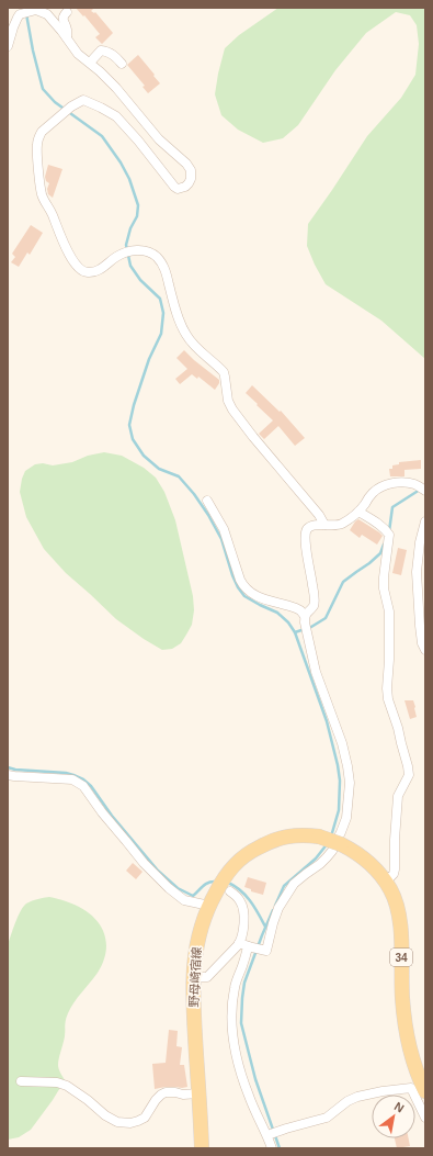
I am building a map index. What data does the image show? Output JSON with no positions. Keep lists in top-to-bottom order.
{
  "streets": {
    "main road": ["34", "野母崎宿線"]
  },
  "north": "top right"
}
